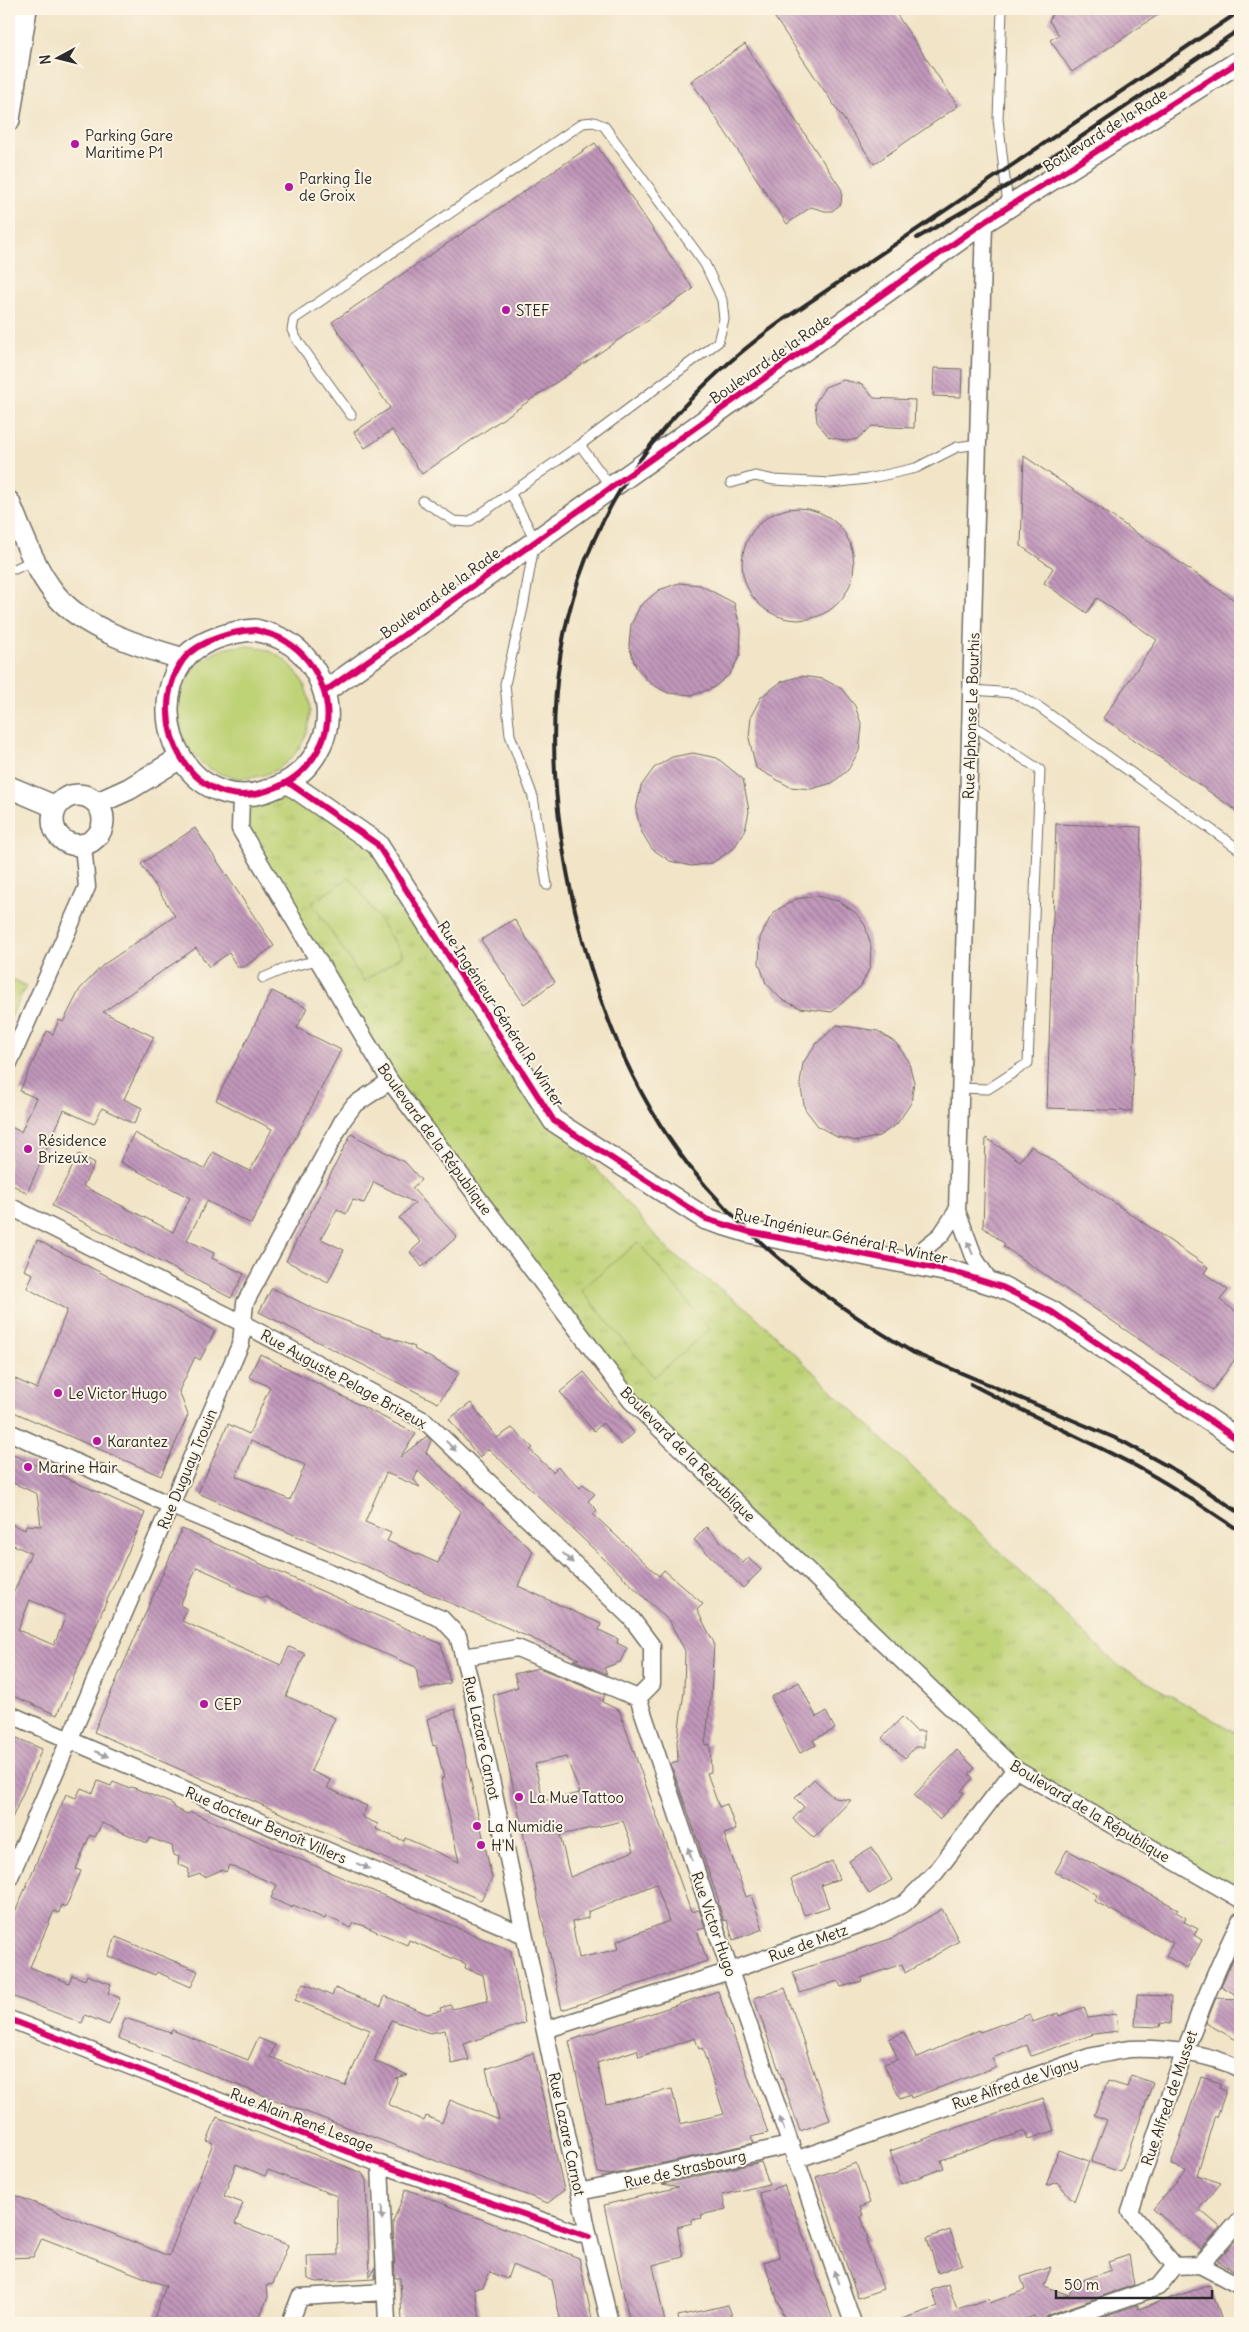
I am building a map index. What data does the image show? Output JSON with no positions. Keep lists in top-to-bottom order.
{
  "streets": {
    "street": [
      "Boulevard de la Rade",
      "Rue Alphonse Le Bourhis",
      "Rue Ingénieur Général R. Winter",
      "Boulevard de la République",
      "Rue Auguste Pelage Brizeux",
      "Rue Duguay Trouin",
      "Rue Lazare Carnot",
      "Rue docteur Benoît Villers",
      "Rue Victor Hugo",
      "Rue de Metz",
      "Rue Alfred de Vigny",
      "Rue Alfred de Musset",
      "Rue Alain René Lesage",
      "Rue de Strasbourg"
    ]
  },
  "crossings": [
    ["Boulevard de la Rade", "Rue Alphonse Le Bourhis"],
    ["Boulevard de la Rade", "Rue Ingénieur Général R. Winter"],
    ["Boulevard de la Rade", "Boulevard de la République"],
    ["Rue Alphonse Le Bourhis", "Rue Ingénieur Général R. Winter"],
    ["Rue Ingénieur Général R. Winter", "Boulevard de la République"],
    ["Boulevard de la République", "Rue Duguay Trouin"],
    ["Boulevard de la République", "Rue de Metz"],
    ["Rue Auguste Pelage Brizeux", "Rue Duguay Trouin"],
    ["Rue Auguste Pelage Brizeux", "Rue Victor Hugo"],
    ["Rue Duguay Trouin", "Rue Lazare Carnot"],
    ["Rue Duguay Trouin", "Rue docteur Benoît Villers"],
    ["Rue Lazare Carnot", "Rue docteur Benoît Villers"],
    ["Rue Lazare Carnot", "Rue de Metz"],
    ["Rue Lazare Carnot", "Rue Alain René Lesage"],
    ["Rue Lazare Carnot", "Rue de Strasbourg"],
    ["Rue Victor Hugo", "Rue de Metz"],
    ["Rue Victor Hugo", "Rue Alfred de Vigny"],
    ["Rue Victor Hugo", "Rue de Strasbourg"],
    ["Rue Alfred de Vigny", "Rue Alfred de Musset"],
    ["Rue Alfred de Vigny", "Rue de Strasbourg"]
  ],
  "one_way": ["Rue Auguste Pelage Brizeux", "Rue docteur Benoît Villers", "Rue Victor Hugo"],
  "places": [
    "Parking Gare Maritime P1",
    "Parking Île de Groix",
    "STEF",
    "Résidence Brizeux",
    "Le Victor Hugo",
    "Karantez",
    "Marine Hair",
    "CEP",
    "La Mue Tattoo",
    "La Numidie",
    "H'N"
  ],
  "scale_bar": "50 m",
  "north": "left"
}
